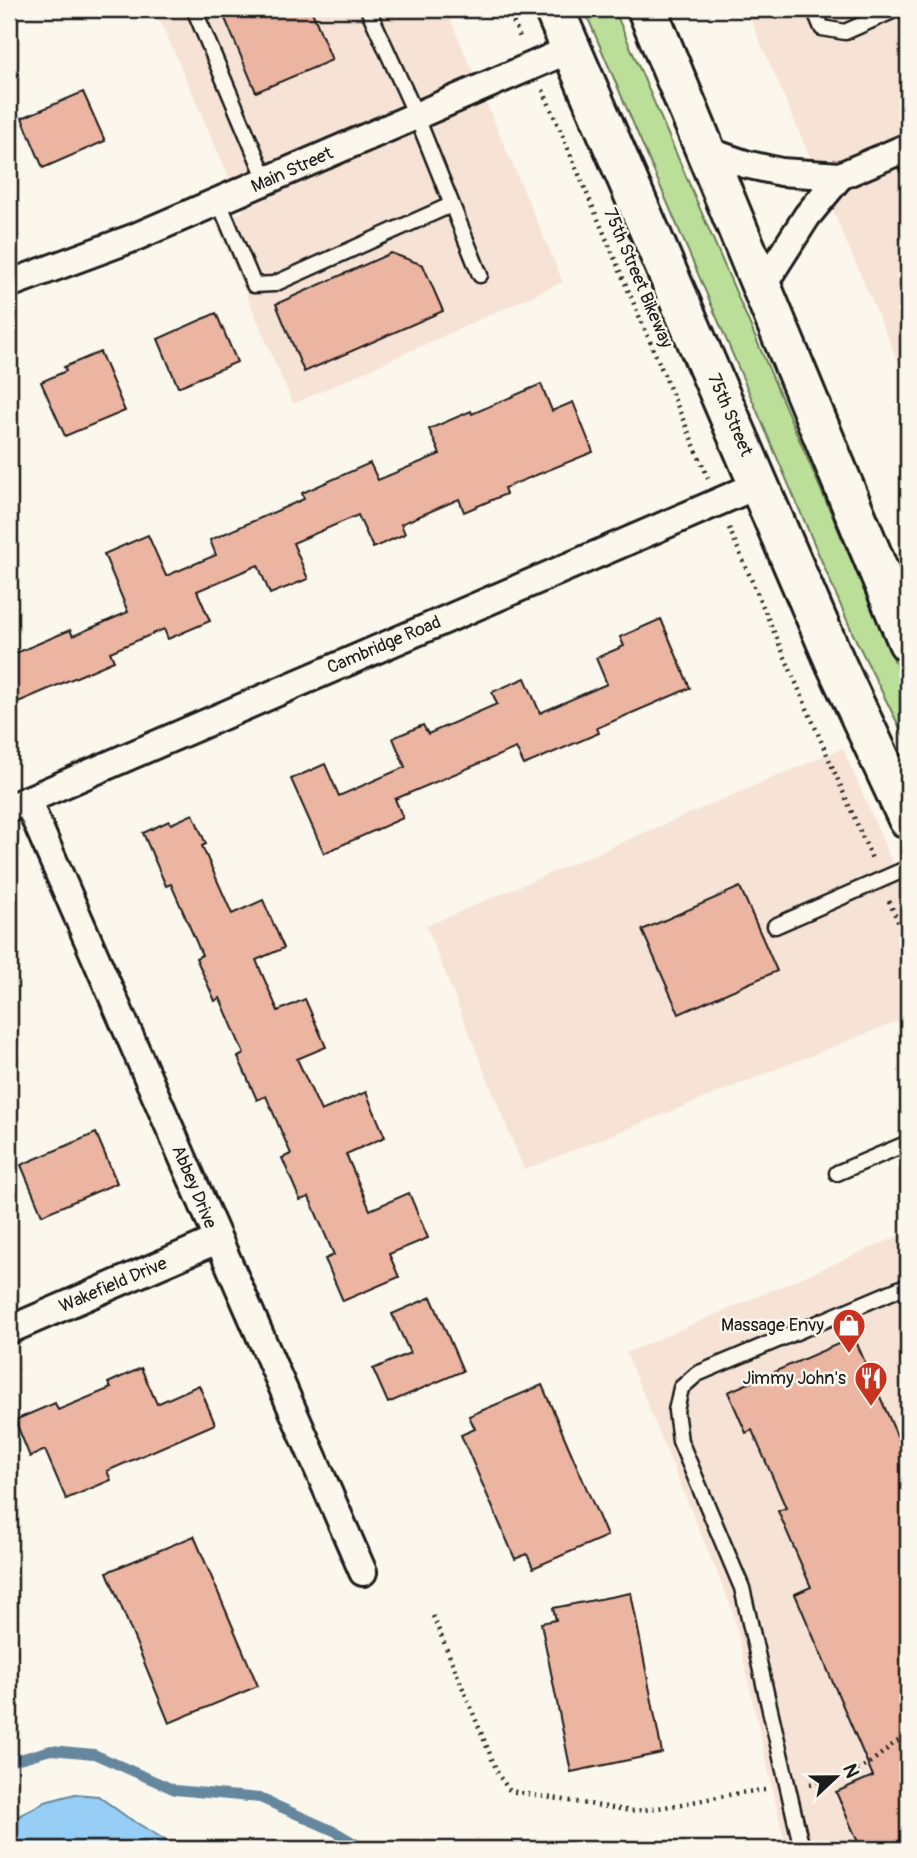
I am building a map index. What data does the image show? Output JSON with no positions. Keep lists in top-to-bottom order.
{
  "streets": {
    "main road": ["75th Street"],
    "street": [
      "Main Street",
      "Cambridge Road",
      "Abbey Drive",
      "Wakefield Drive"
    ],
    "path": ["75th Street Bikeway"]
  },
  "crossings": [
    ["Main Street", "75th Street"],
    ["75th Street", "Cambridge Road"],
    ["Cambridge Road", "Abbey Drive"],
    ["Abbey Drive", "Wakefield Drive"]
  ],
  "places": {
    "shop": ["Massage Envy"],
    "restaurant": ["Jimmy John's"]
  },
  "north": "right"
}
